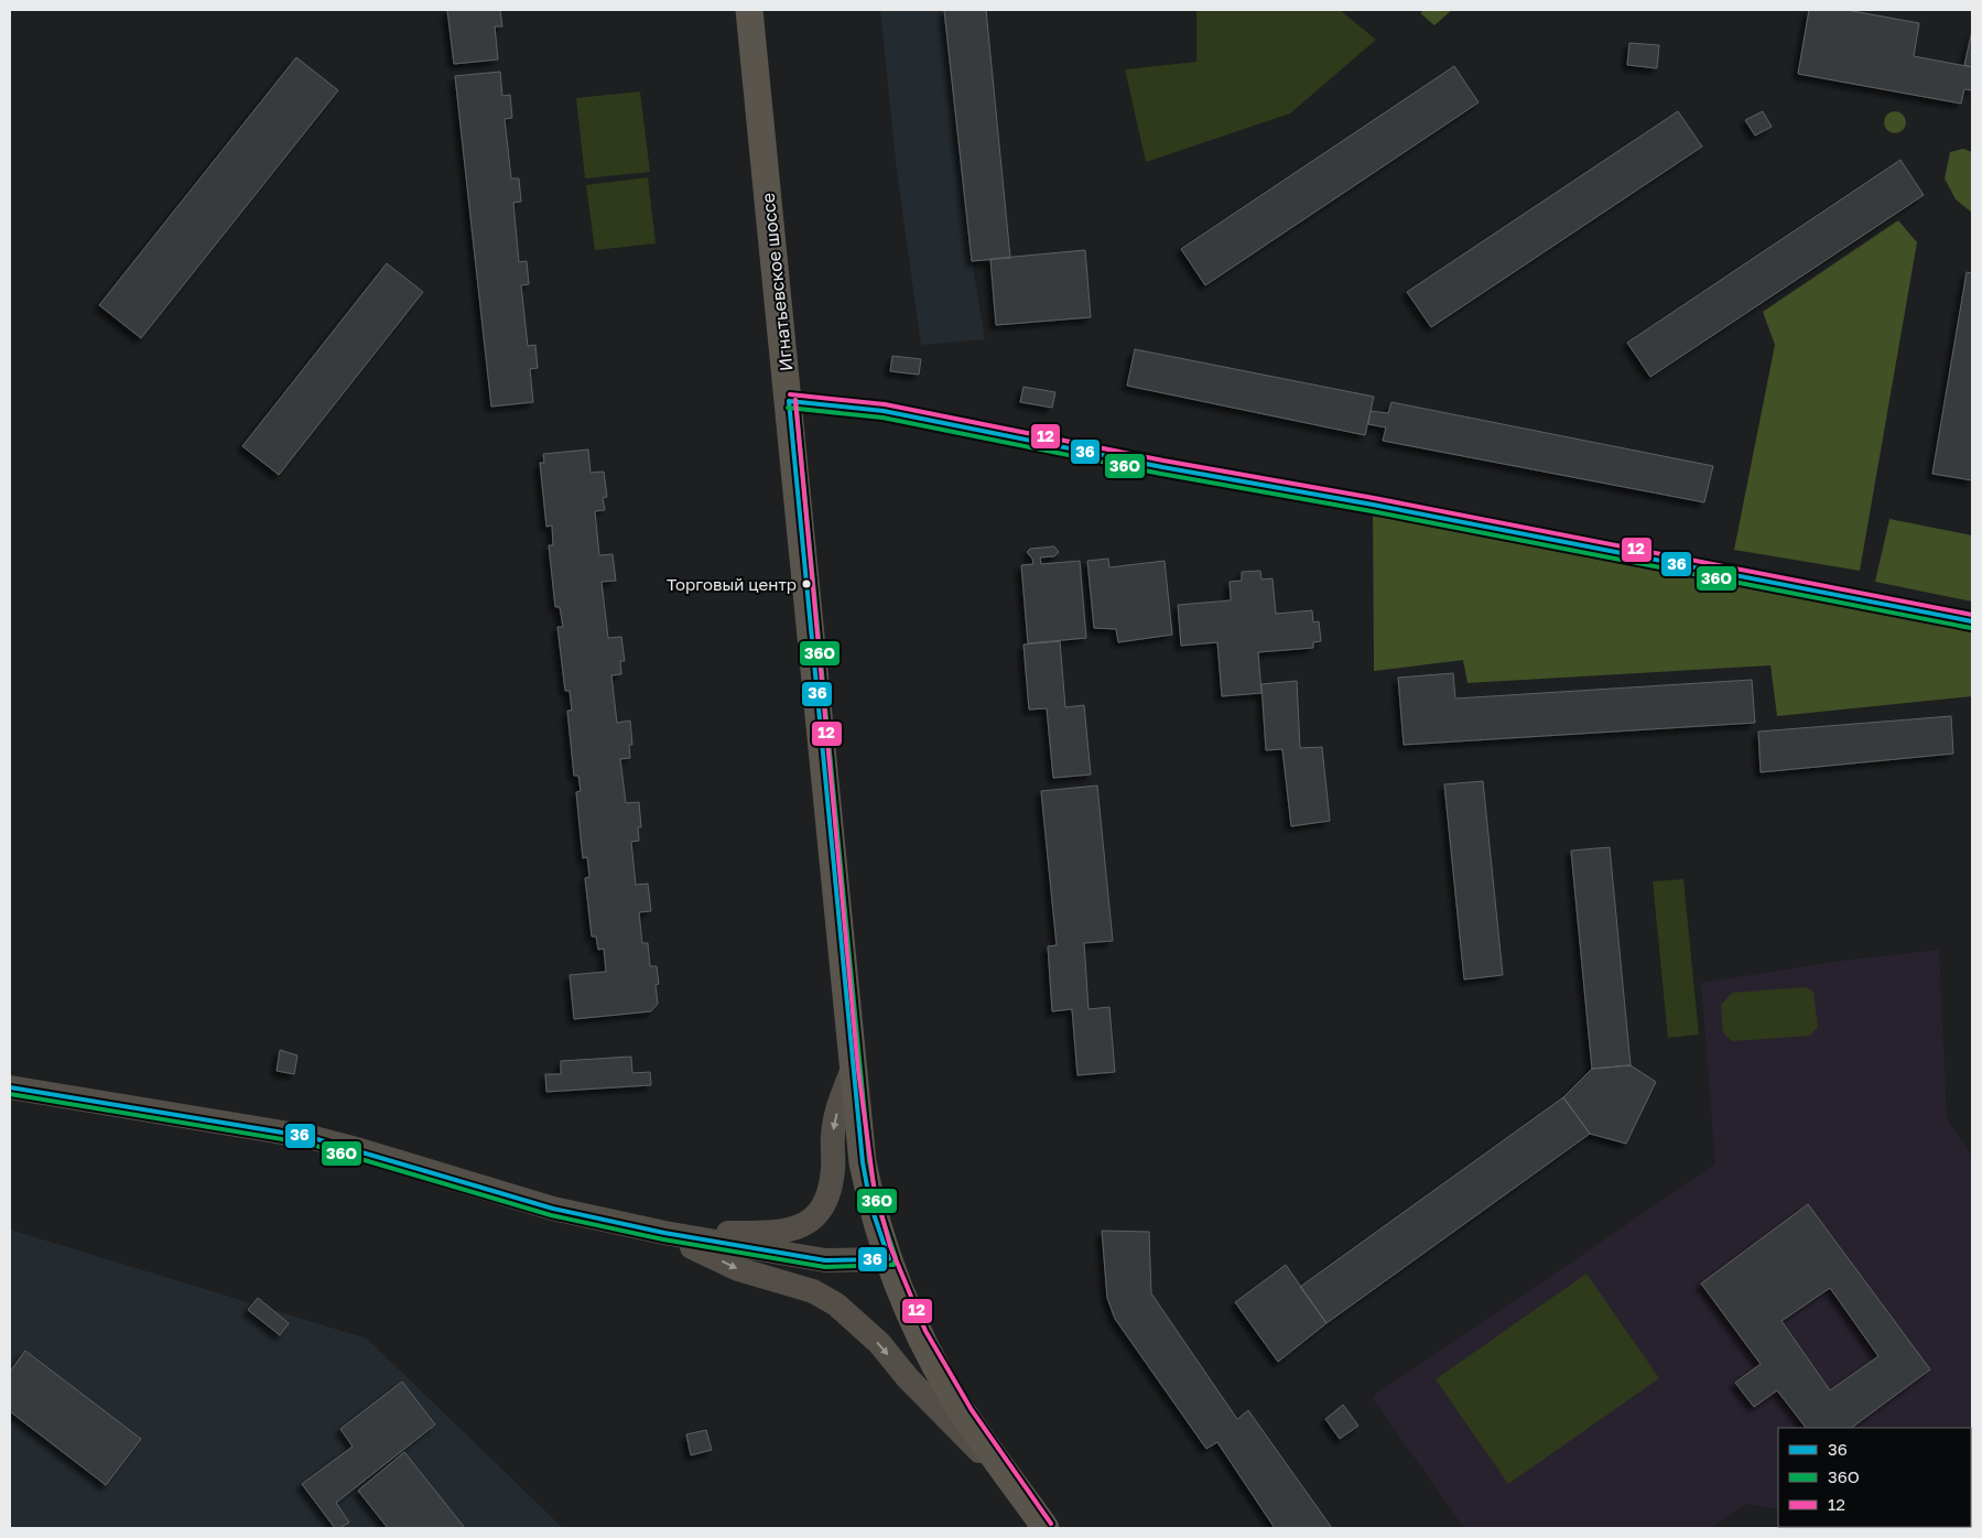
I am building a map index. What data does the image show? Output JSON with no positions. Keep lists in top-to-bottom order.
{
  "streets": {
    "main road": ["Игнатьевское шоссе"]
  },
  "places": ["Торговый центр"],
  "lines": ["transit line 12", "transit line 36О", "transit line 36"],
  "legend": ["36", "36О", "12"]
}
